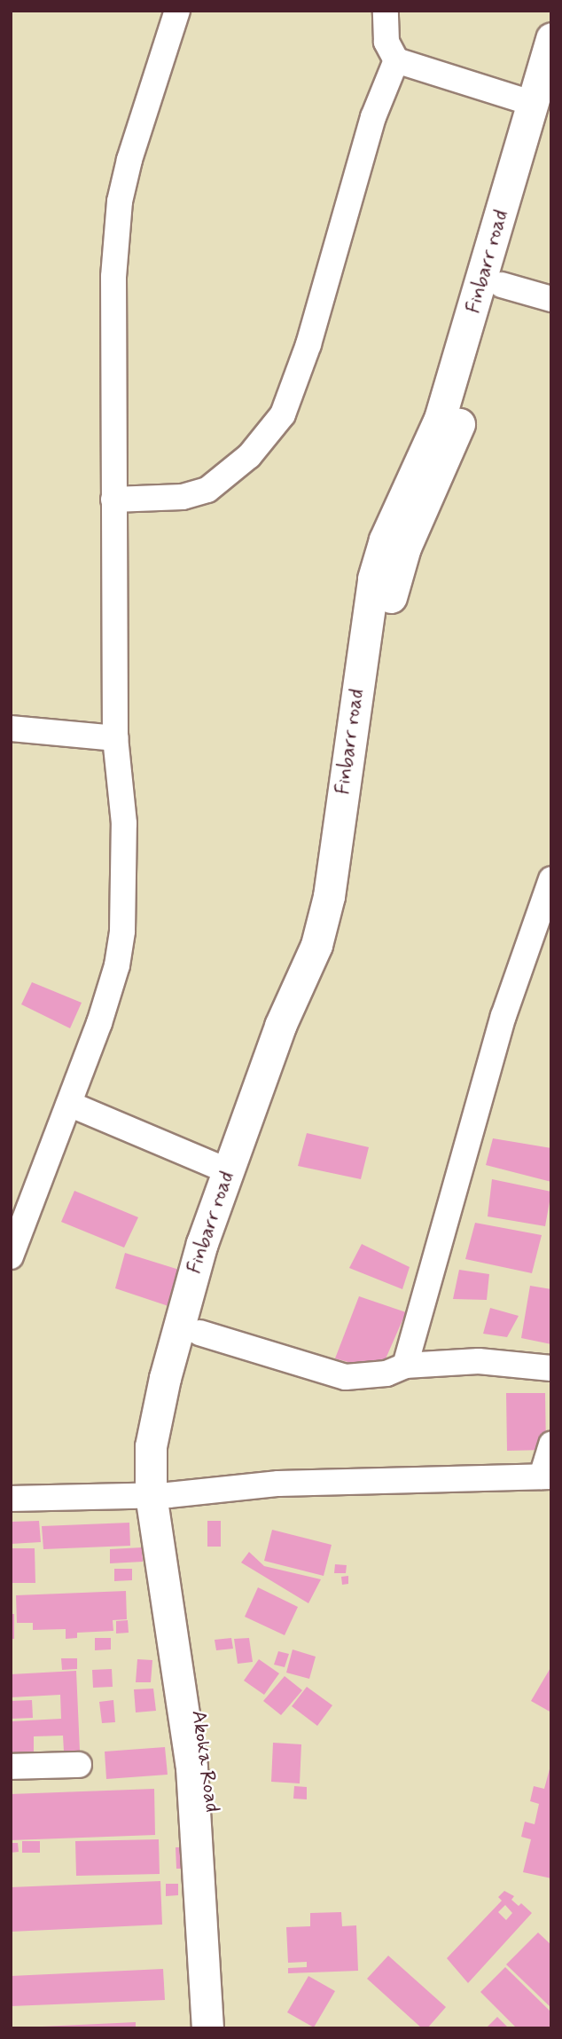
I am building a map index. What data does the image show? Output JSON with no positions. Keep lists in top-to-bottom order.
{
  "streets": {
    "main road": ["Finbarr road", "Akoka Road"]
  }
}
